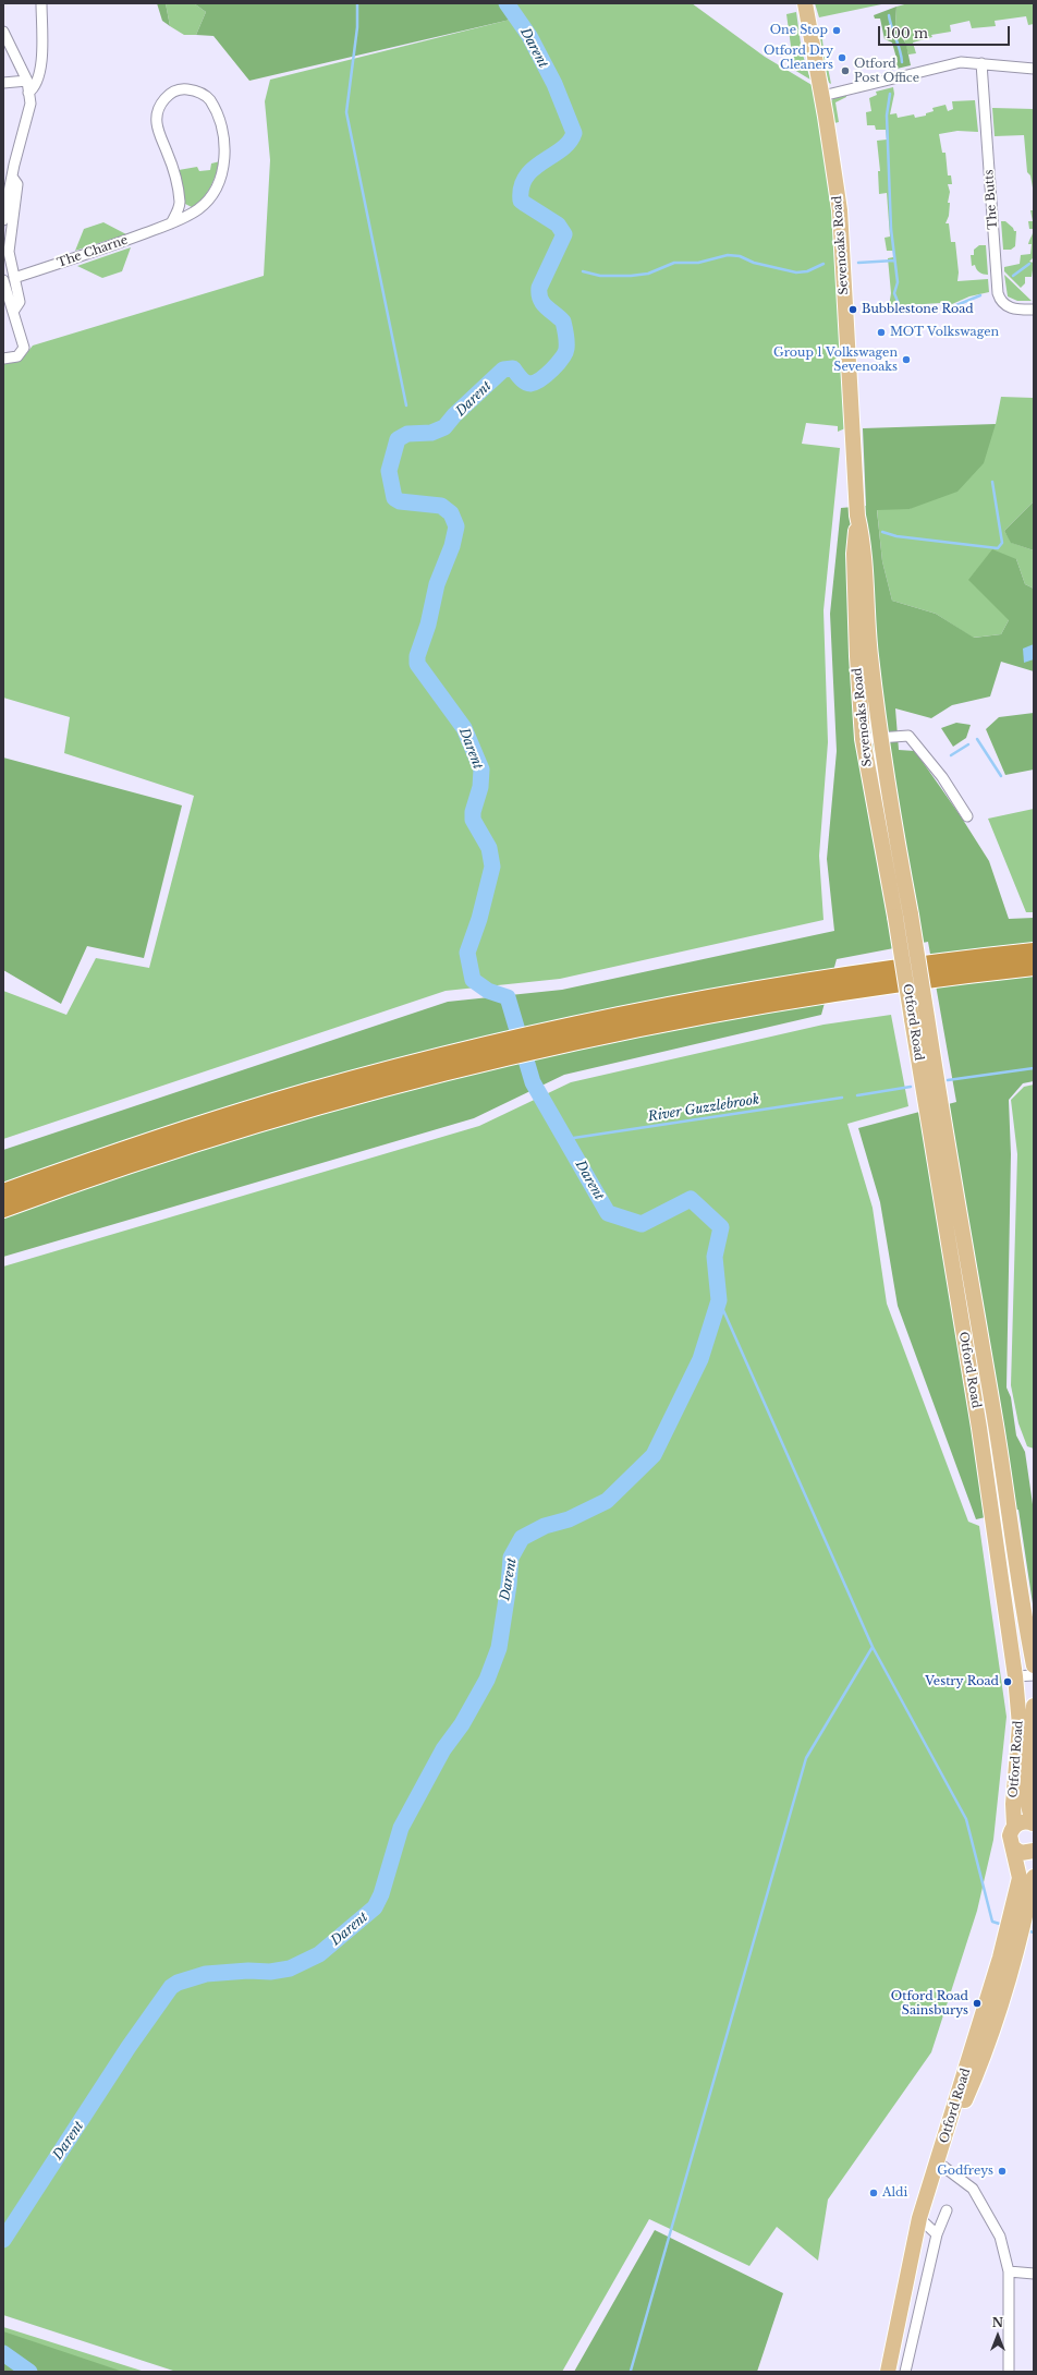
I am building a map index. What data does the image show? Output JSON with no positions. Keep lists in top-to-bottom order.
{
  "streets": {
    "main road": ["Sevenoaks Road", "Otford Road"],
    "street": ["The Butts", "The Charne"]
  },
  "crossings": [
    ["Sevenoaks Road", "Otford Road"]
  ],
  "water": ["Darent", "River Guzzlebrook"],
  "places": [
    "One Stop",
    "Otford Dry Cleaners",
    "Otford Post Office",
    "Bubblestone Road",
    "MOT Volkswagen",
    "Group 1 Volkswagen Sevenoaks",
    "Vestry Road",
    "Otford Road Sainsburys",
    "Godfreys",
    "Aldi"
  ],
  "scale_bar": "100 m",
  "north": "top"
}
